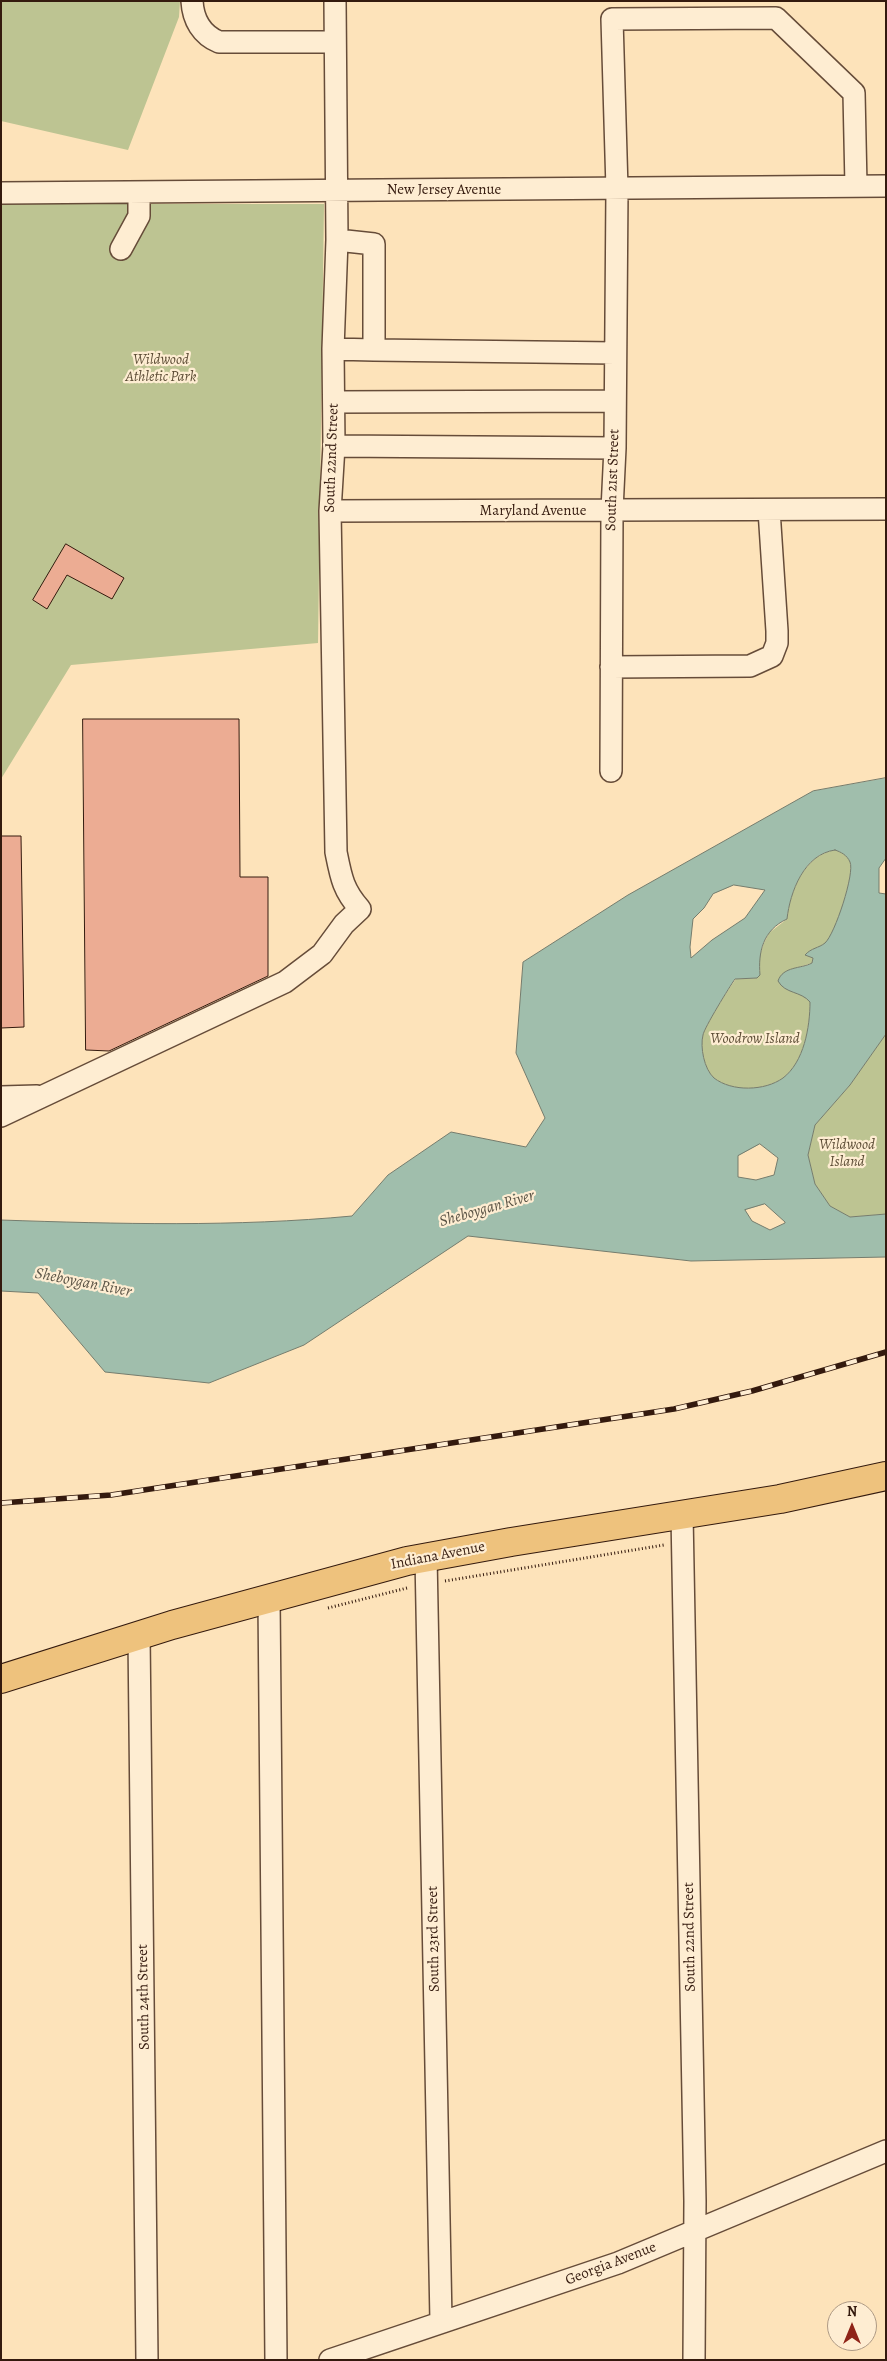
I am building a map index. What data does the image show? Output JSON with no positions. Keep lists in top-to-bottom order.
{
  "streets": {
    "main road": ["Indiana Avenue"],
    "street": [
      "New Jersey Avenue",
      "South 22nd Street",
      "South 21st Street",
      "Maryland Avenue",
      "South 23rd Street",
      "South 24th Street",
      "Georgia Avenue"
    ]
  },
  "crossings": [
    ["New Jersey Avenue", "South 22nd Street"],
    ["New Jersey Avenue", "South 21st Street"],
    ["South 22nd Street", "Maryland Avenue"],
    ["South 22nd Street", "Indiana Avenue"],
    ["South 22nd Street", "Georgia Avenue"],
    ["South 21st Street", "Maryland Avenue"],
    ["Indiana Avenue", "South 23rd Street"],
    ["Indiana Avenue", "South 24th Street"],
    ["South 23rd Street", "Georgia Avenue"]
  ],
  "water": ["Sheboygan River"],
  "parks": ["Wildwood Athletic Park", "Woodrow Island", "Wildwood Island"],
  "north": "top"
}
